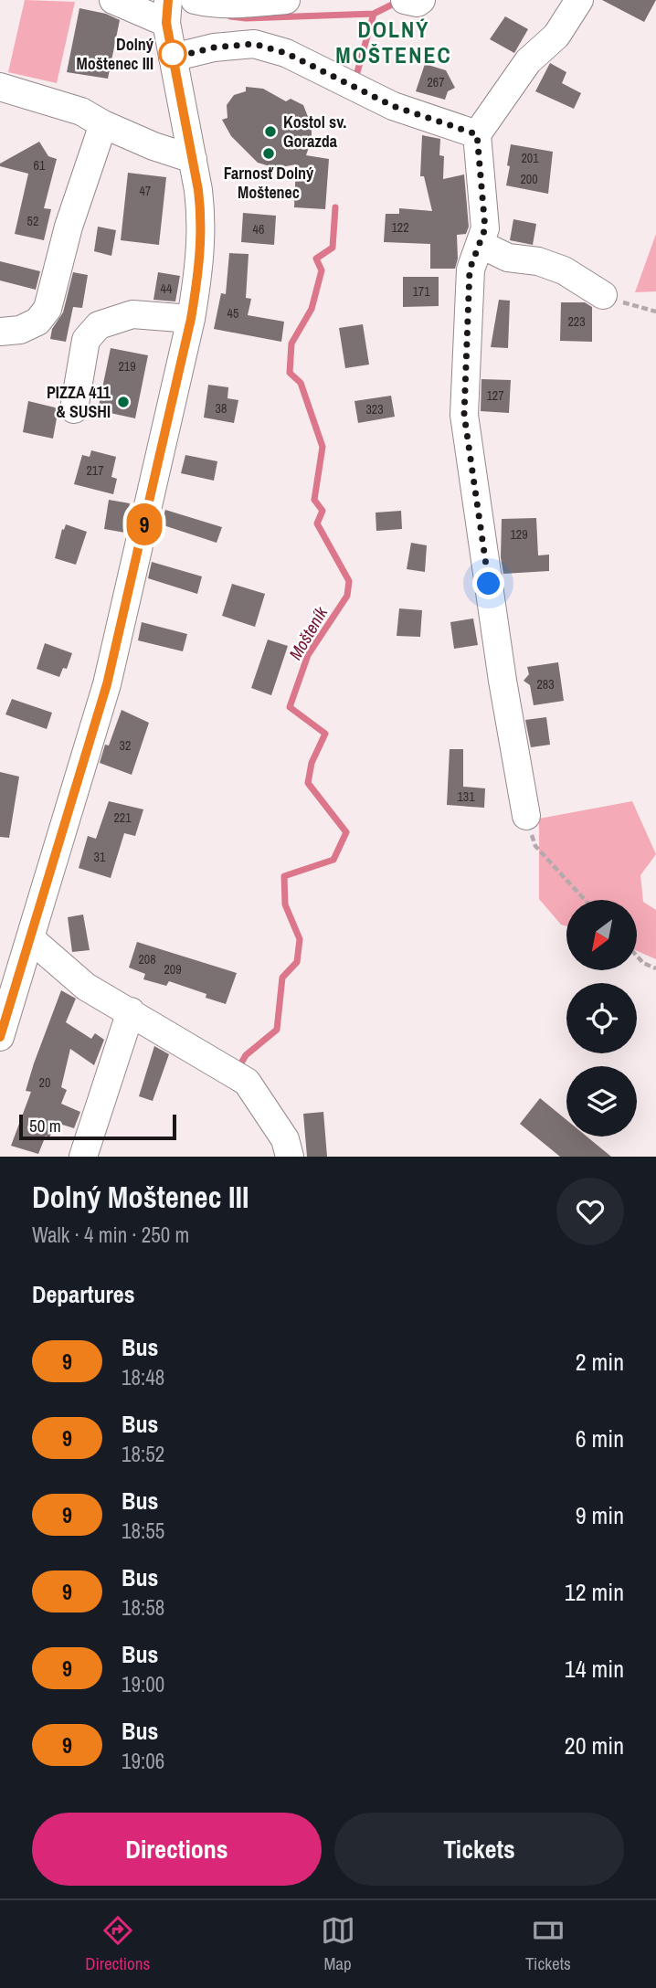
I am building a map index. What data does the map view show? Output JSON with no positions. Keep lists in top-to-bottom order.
{
  "districts": ["DOLNÝ MOŠTENEC"],
  "water": ["Mošteník"],
  "places": [
    "Dolný Moštenec III",
    "Kostol sv. Gorazda",
    "Farnosť Dolný Moštenec",
    "PIZZA 411 & SUSHI"
  ],
  "lines": ["bus line 9"],
  "house_numbers": [
    "267",
    "201",
    "61",
    "200",
    "47",
    "52",
    "122",
    "46",
    "44",
    "171",
    "45",
    "223",
    "219",
    "127",
    "38",
    "323",
    "217",
    "129",
    "283",
    "32",
    "131",
    "221",
    "31",
    "208",
    "209",
    "20"
  ],
  "scale_bar": "50 m",
  "north": "bottom left",
  "page": {
    "on_map": "9",
    "scale": "50 m",
    "heading": [
      ["Dolný Moštenec III", "Walk · 4 min · 250 m"],
      "Departures"
    ],
    "list": [
      {
        "mark": "9",
        "name": "Bus",
        "note": "18:48",
        "value": "2 min"
      },
      {
        "mark": "9",
        "name": "Bus",
        "note": "18:52",
        "value": "6 min"
      },
      {
        "mark": "9",
        "name": "Bus",
        "note": "18:55",
        "value": "9 min"
      },
      {
        "mark": "9",
        "name": "Bus",
        "note": "18:58",
        "value": "12 min"
      },
      {
        "mark": "9",
        "name": "Bus",
        "note": "19:00",
        "value": "14 min"
      },
      {
        "mark": "9",
        "name": "Bus",
        "note": "19:06",
        "value": "20 min"
      }
    ],
    "buttons": ["Directions", "Tickets"],
    "tabs": ["Directions", "Map", "Tickets"]
  }
}
